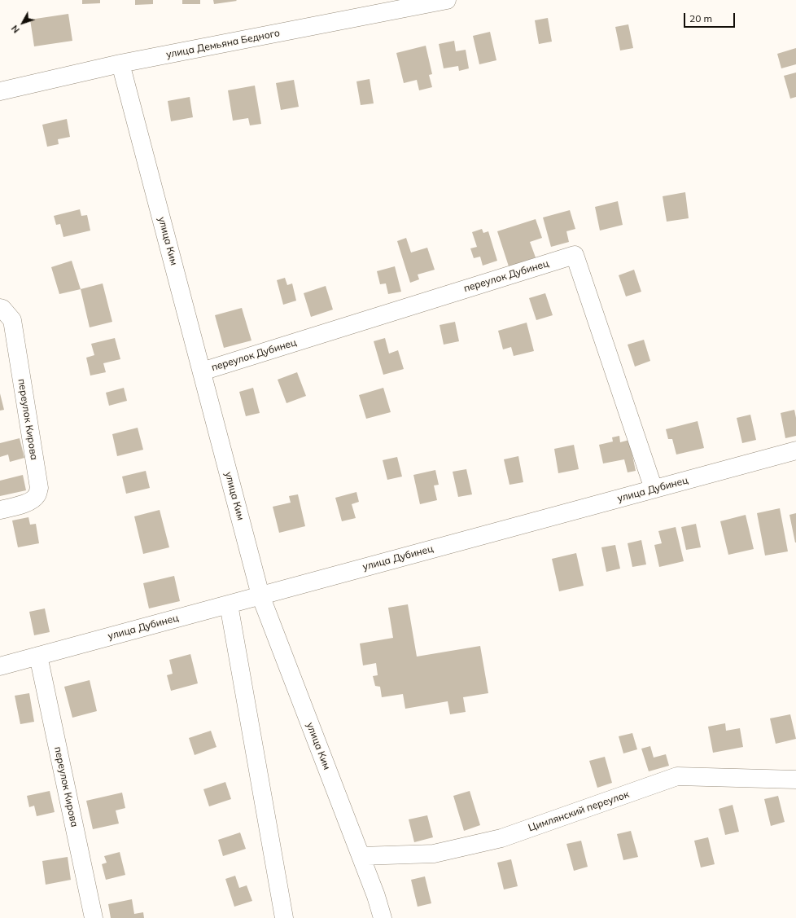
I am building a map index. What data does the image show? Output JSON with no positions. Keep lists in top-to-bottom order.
{
  "streets": {
    "street": [
      "улица Демьяна Бедного",
      "улица Ким",
      "переулок Дубинец",
      "переулок Кирова",
      "улица Дубинец",
      "Цимлянский переулок"
    ]
  },
  "crossings": [
    ["улица Демьяна Бедного", "улица Ким"],
    ["улица Ким", "переулок Дубинец"],
    ["улица Ким", "улица Дубинец"],
    ["улица Ким", "Цимлянский переулок"],
    ["переулок Дубинец", "улица Дубинец"],
    ["переулок Кирова", "улица Дубинец"]
  ],
  "scale_bar": "20 m",
  "north": "bottom left"
}
